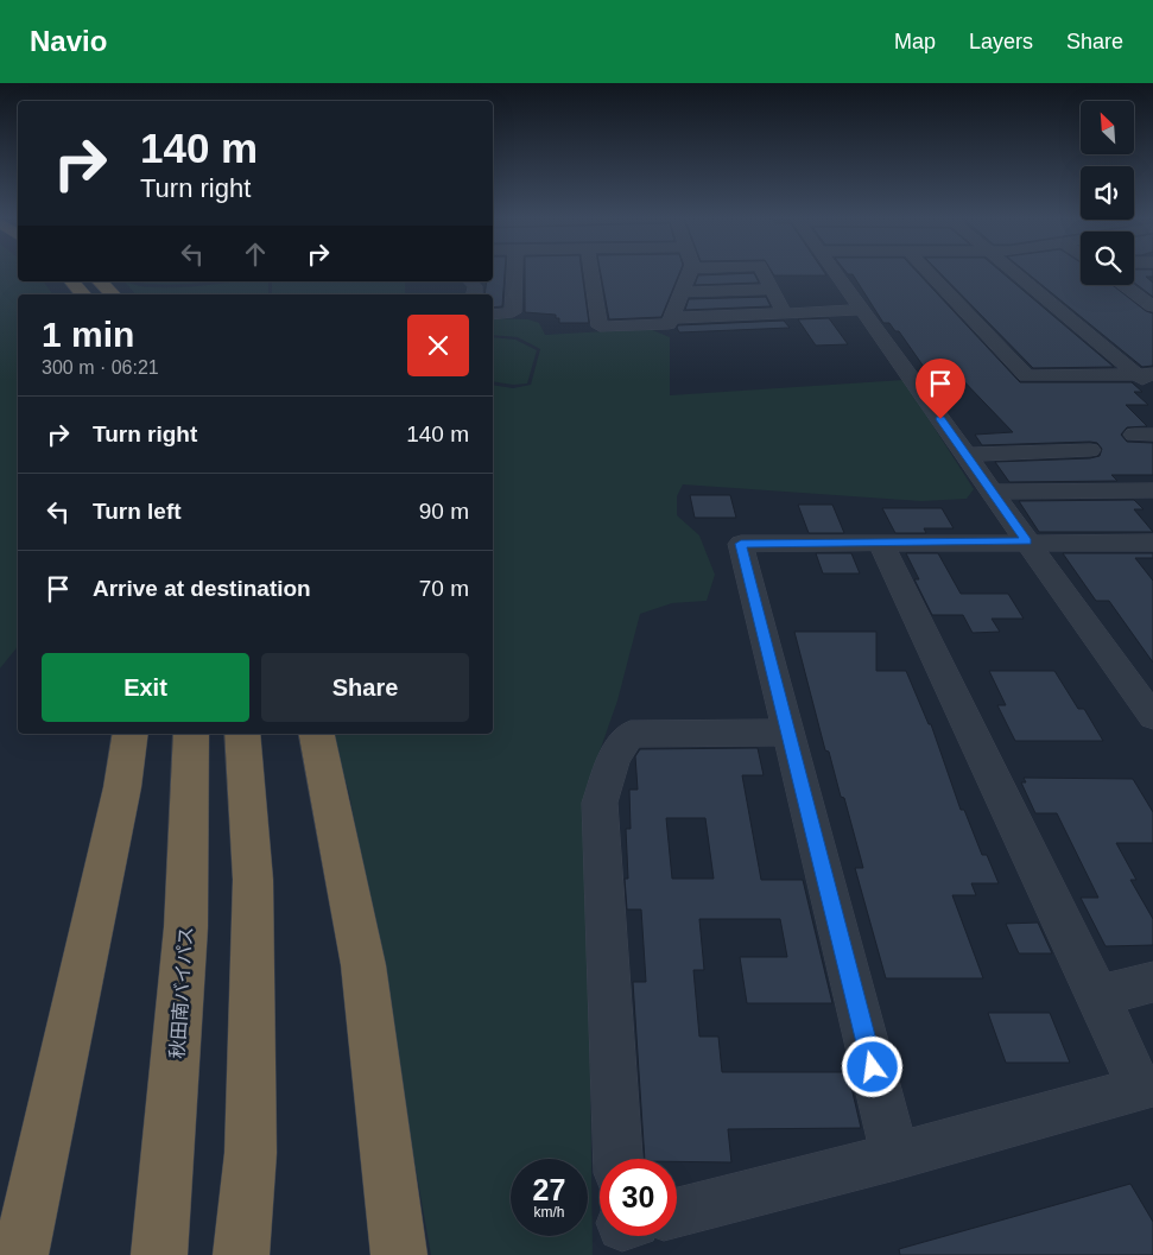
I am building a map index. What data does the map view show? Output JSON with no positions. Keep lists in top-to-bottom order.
{
  "streets": {
    "highway": ["秋田南バイパス"]
  },
  "north": "top left",
  "page": {
    "header": "Navio",
    "nav": ["Map", "Layers", "Share"],
    "turn": ["140 m", "Turn right"],
    "heading": ["1 min", "300 m · 06:21"],
    "list": [
      {
        "name": "Turn right",
        "value": "140 m"
      },
      {
        "name": "Turn left",
        "value": "90 m"
      },
      {
        "name": "Arrive at destination",
        "value": "70 m"
      }
    ],
    "buttons": ["Exit", "Share"],
    "speed": "27 km/h",
    "limit": "30"
  }
}
